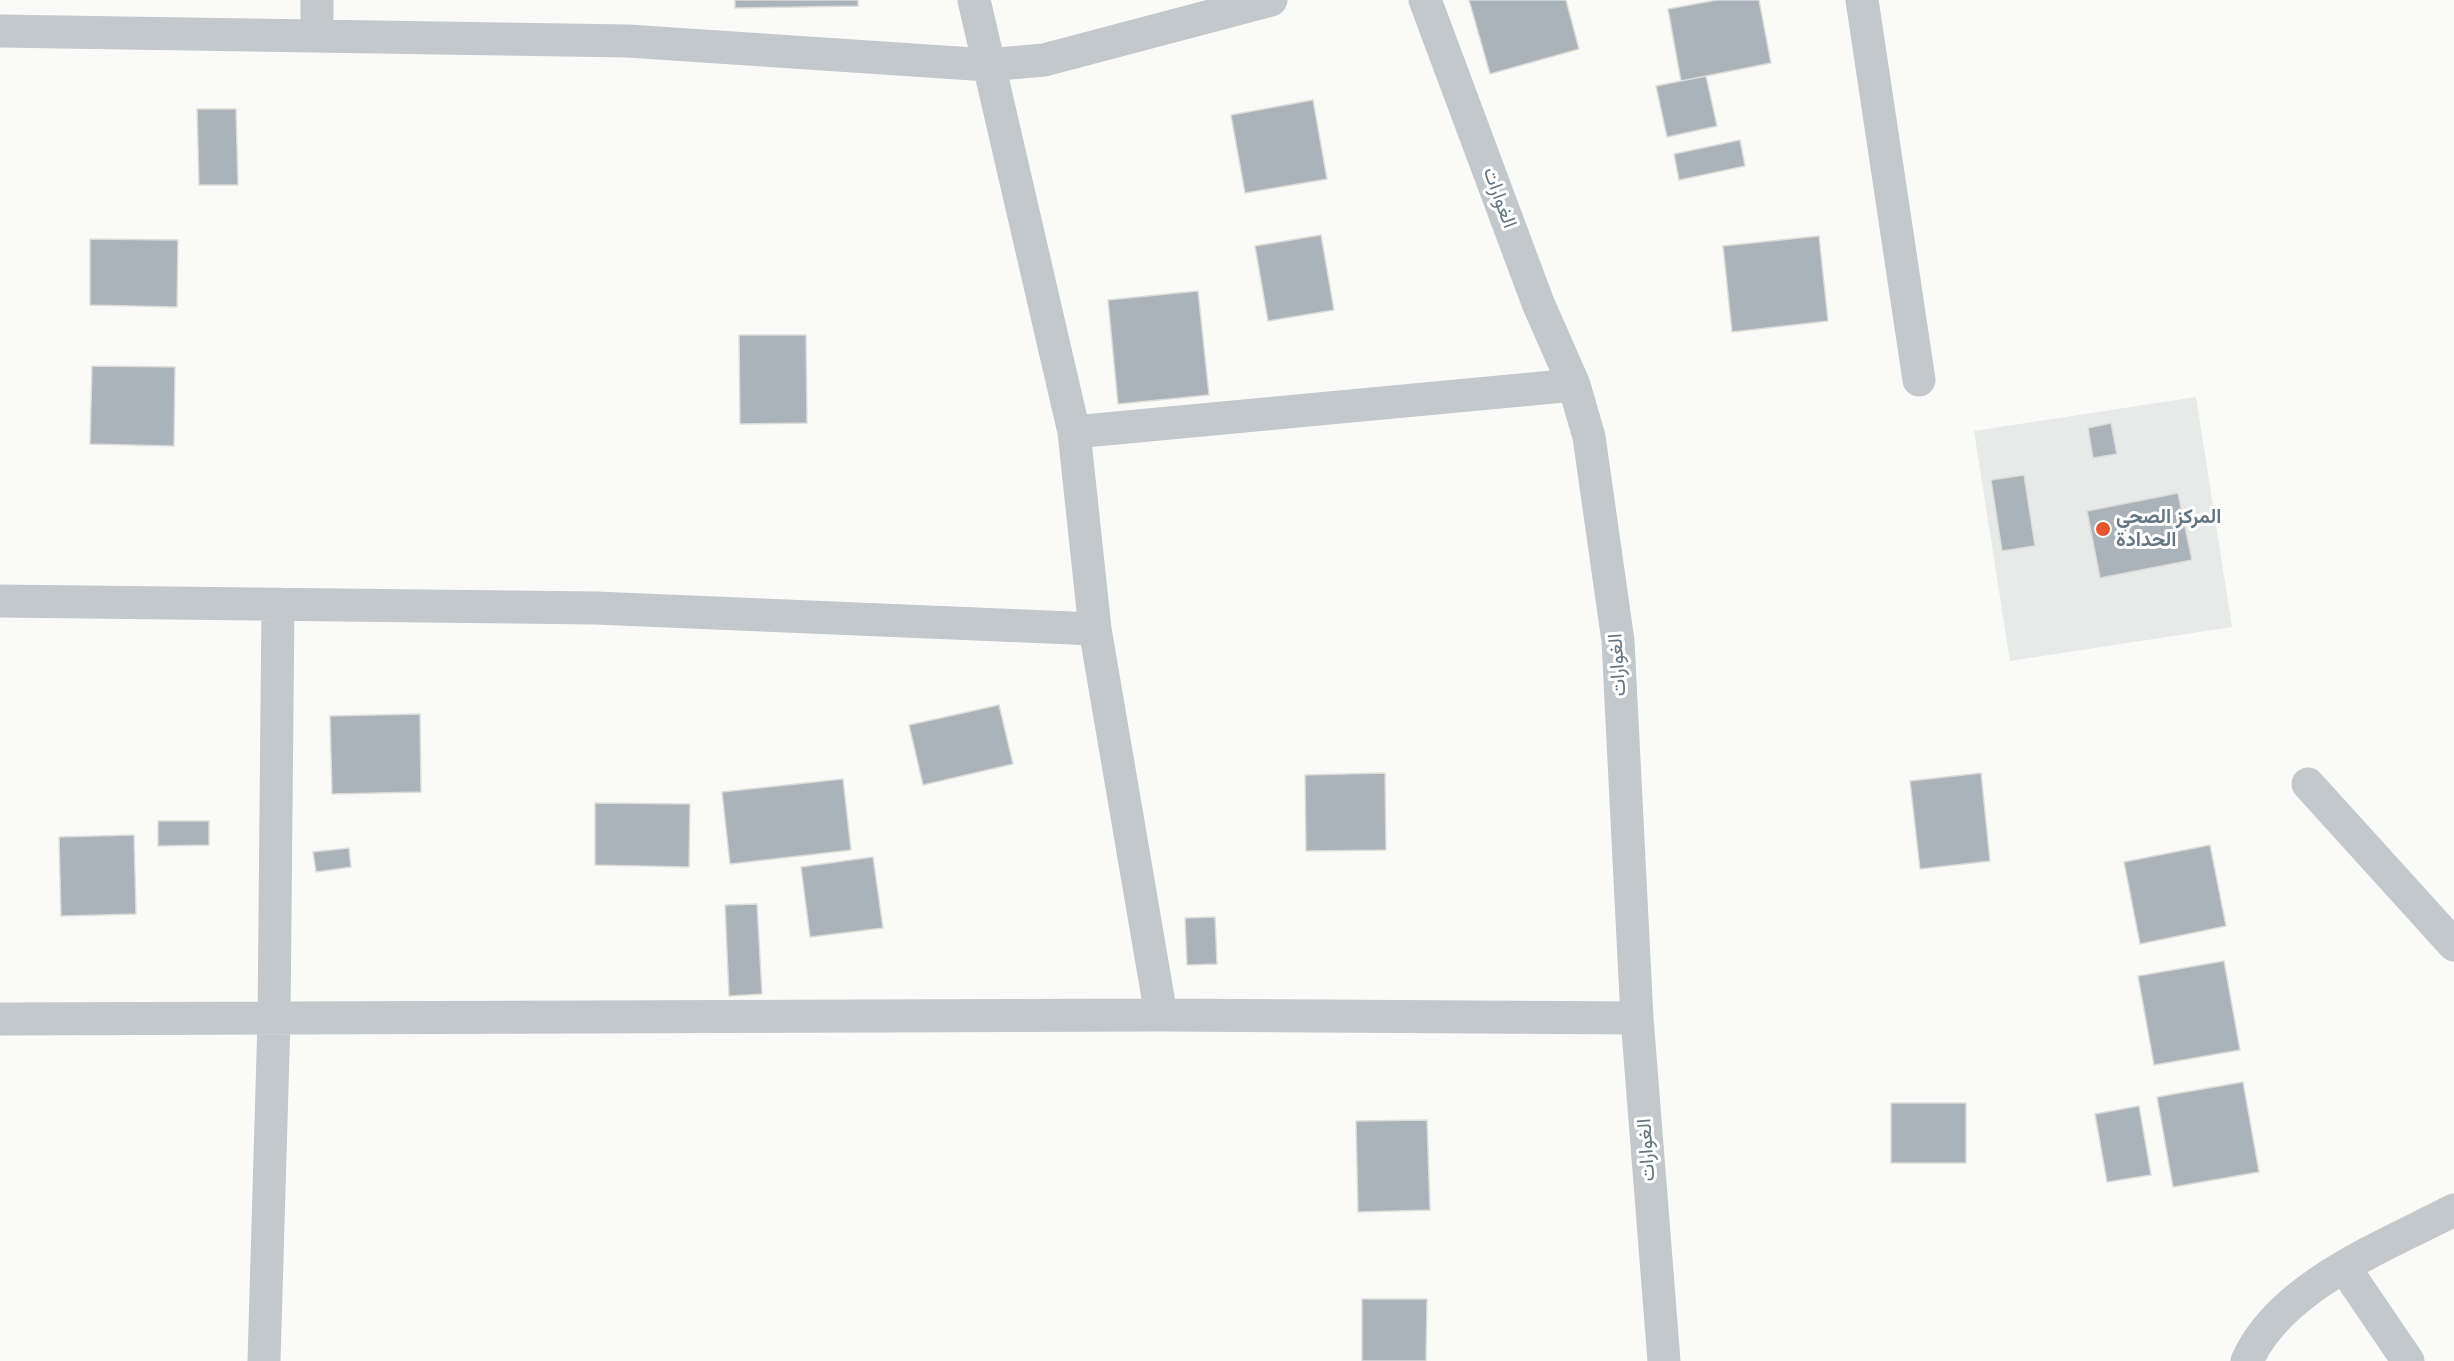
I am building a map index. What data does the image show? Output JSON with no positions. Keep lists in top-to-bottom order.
{
  "streets": {
    "street": ["الغوارات"]
  },
  "places": ["المركز الصحي الحدادة"]
}
